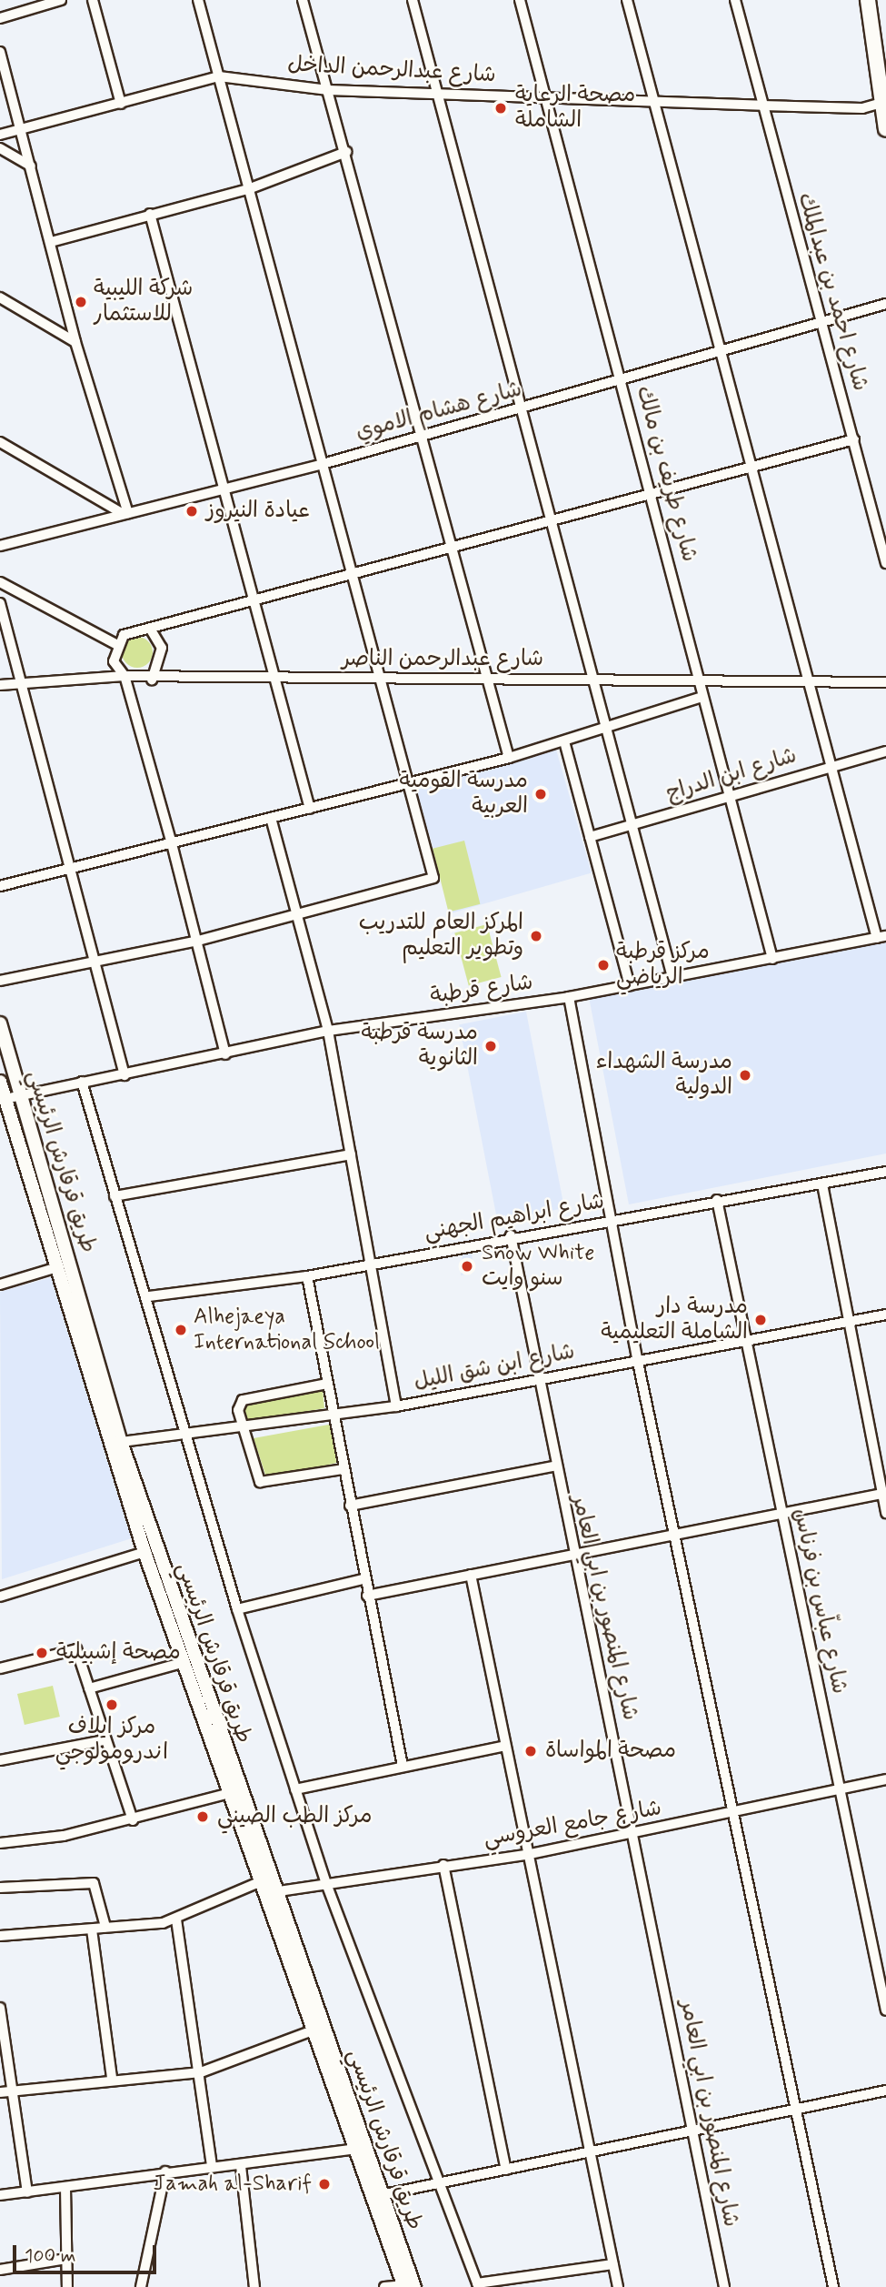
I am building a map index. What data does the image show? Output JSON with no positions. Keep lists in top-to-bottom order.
{
  "streets": {
    "main road": ["طريق قرقارش الرئيسي"],
    "street": [
      "شارع عبدالرحمن الداخل",
      "شارع احمد بن عبدالملك",
      "شارع هشام الاموي",
      "شارع طريف بن مالك",
      "شارع عبدالرحمن الناصر",
      "شارع ابن الدراج",
      "شارع قرطبة",
      "شارع ابراهيم الجهني",
      "شارع ابن شق الليل",
      "شارع عباّس بن فرناس",
      "شارع المنصور بن ابي العامر",
      "شارع جامع العروسي"
    ]
  },
  "crossings": [
    ["شارع عبدالرحمن الداخل", "شارع احمد بن عبدالملك"],
    ["شارع عبدالرحمن الداخل", "شارع طريف بن مالك"],
    ["شارع احمد بن عبدالملك", "شارع هشام الاموي"],
    ["شارع هشام الاموي", "شارع طريف بن مالك"],
    ["شارع طريف بن مالك", "شارع عبدالرحمن الناصر"],
    ["شارع طريف بن مالك", "شارع ابن الدراج"],
    ["شارع طريف بن مالك", "شارع قرطبة"],
    ["شارع قرطبة", "طريق قرقارش الرئيسي"],
    ["طريق قرقارش الرئيسي", "شارع ابن شق الليل"],
    ["طريق قرقارش الرئيسي", "شارع جامع العروسي"],
    ["شارع ابراهيم الجهني", "شارع عباّس بن فرناس"],
    ["شارع ابراهيم الجهني", "شارع المنصور بن ابي العامر"],
    ["شارع ابن شق الليل", "شارع عباّس بن فرناس"],
    ["شارع ابن شق الليل", "شارع المنصور بن ابي العامر"],
    ["شارع عباّس بن فرناس", "شارع جامع العروسي"],
    ["شارع المنصور بن ابي العامر", "شارع جامع العروسي"]
  ],
  "places": [
    "مصحة الرعاية الشاملة",
    "شركة الليبية للاستثمار",
    "عيادة النيروز",
    "مدرسة القومية العربية",
    "المركز العام للتدريب وتطوير التعليم",
    "مركز قرطبة الرياضي",
    "مدرسة قرطبة الثانوية",
    "مدرسة الشهداء الدولية",
    "Snow White سنو وايت",
    "مدرسة دار الشاملة التعليمية",
    "Alhejaeya International School",
    "مصحة إشبيلية",
    "مركز ايلاف اندرومولوجي",
    "مصحة المواساة",
    "مركز الطب الصيني",
    "Jamah al-Sharif"
  ],
  "scale_bar": "100 m"
}
